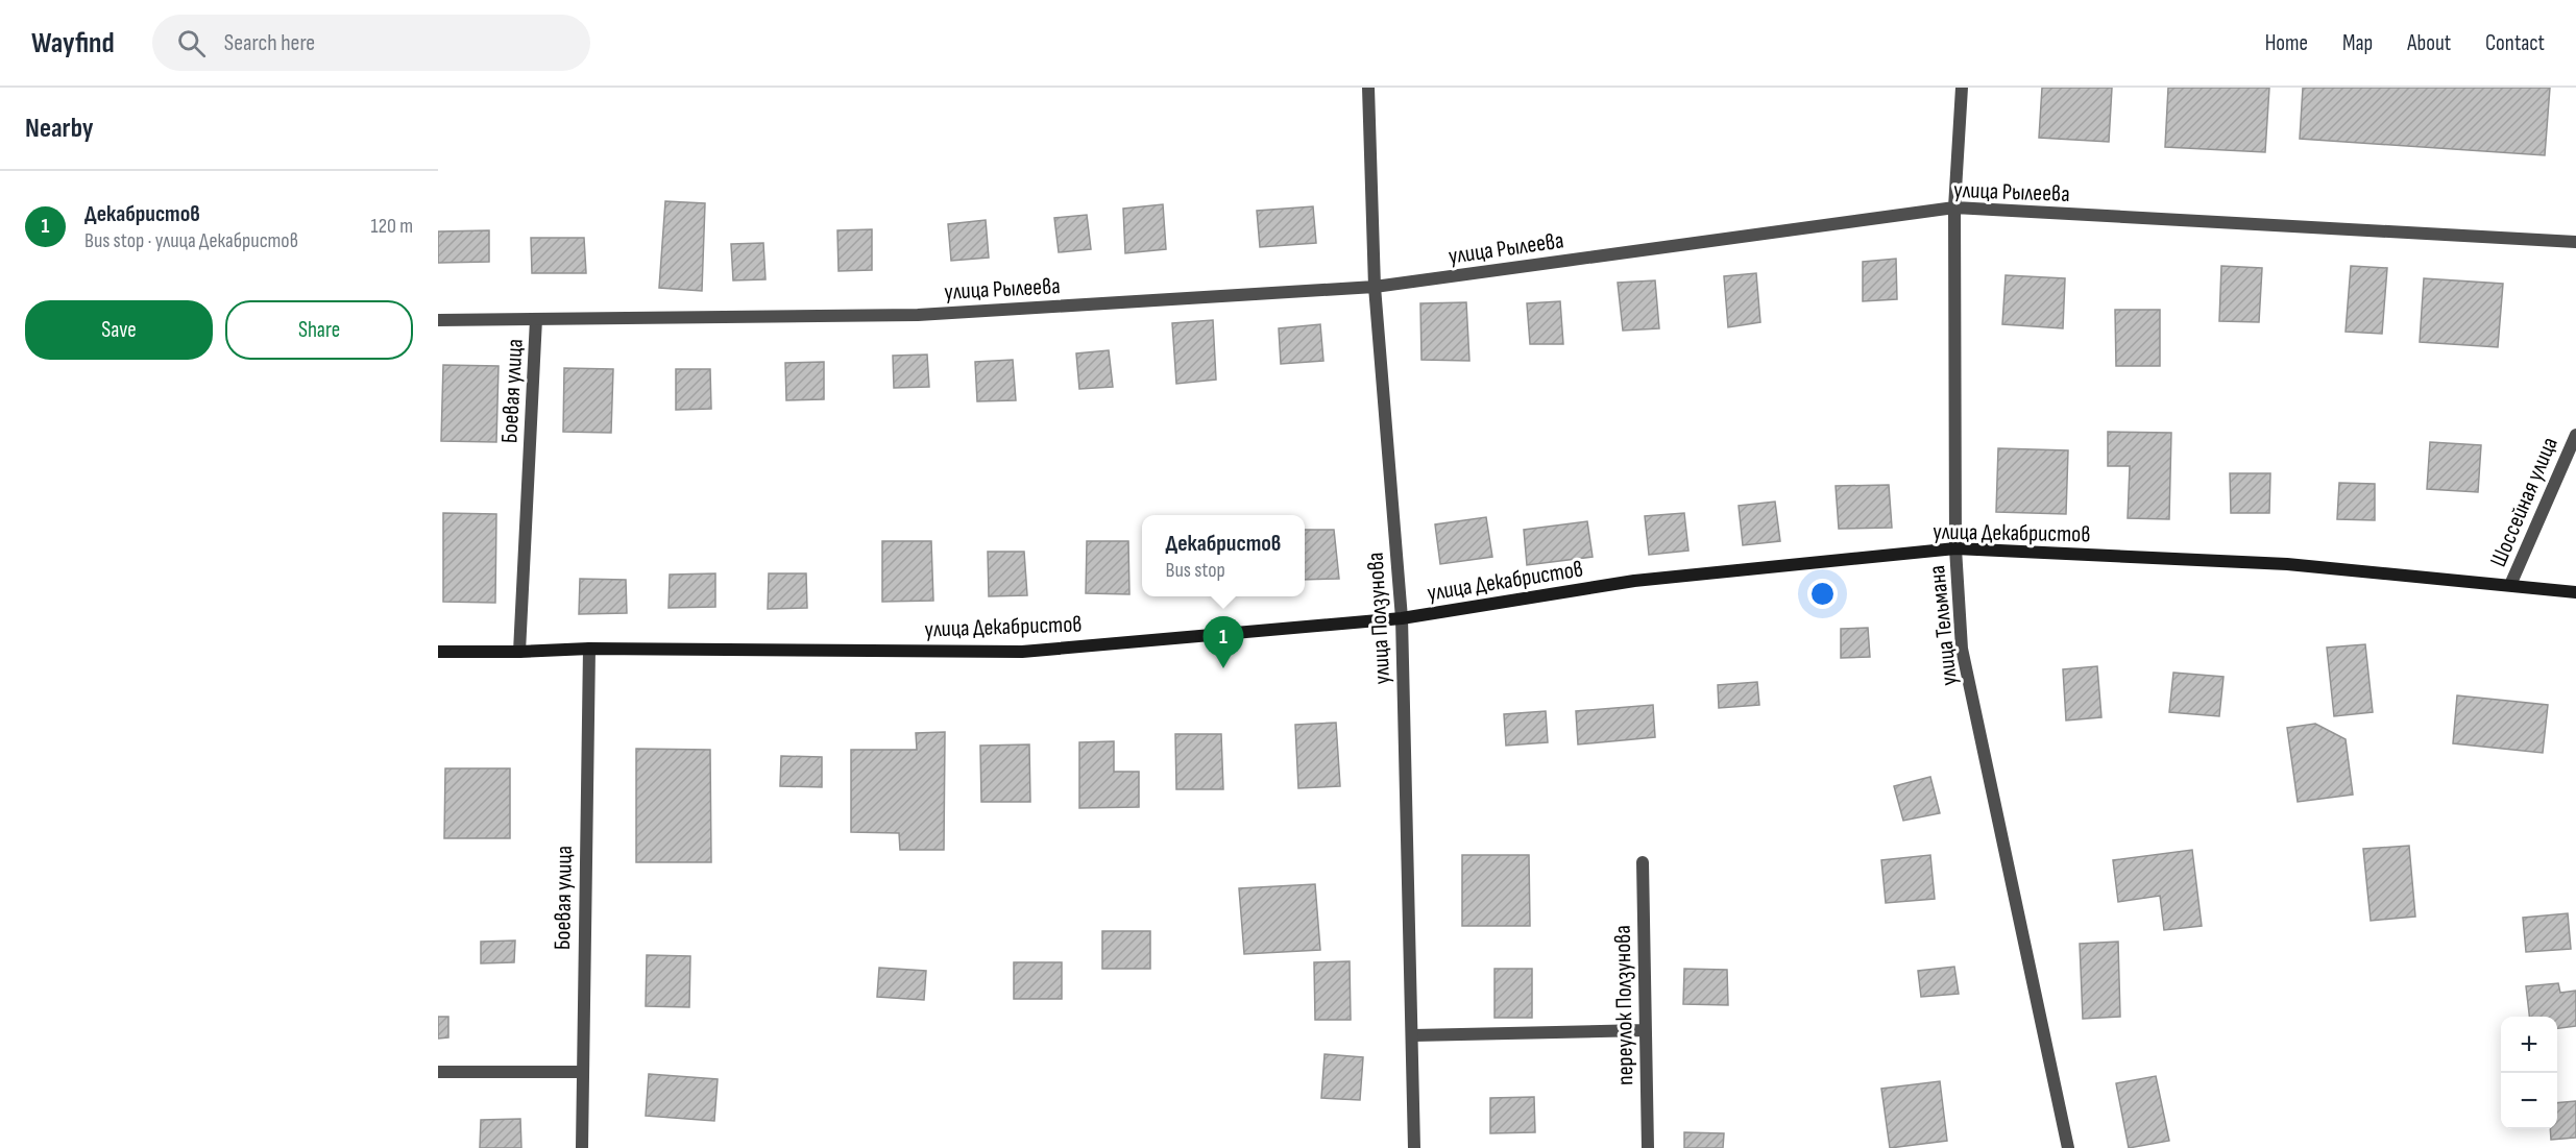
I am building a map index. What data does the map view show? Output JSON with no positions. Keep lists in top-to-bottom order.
{
  "streets": {
    "street": [
      "улица Рылеева",
      "Боевая улица",
      "Шоссейная улица",
      "улица Декабристов",
      "улица Ползунова",
      "улица Тельмана",
      "переулок Ползунова"
    ]
  },
  "crossings": [
    ["улица Рылеева", "Боевая улица"],
    ["улица Рылеева", "улица Ползунова"],
    ["улица Рылеева", "улица Тельмана"],
    ["Боевая улица", "улица Декабристов"],
    ["Шоссейная улица", "улица Декабристов"],
    ["улица Декабристов", "улица Ползунова"],
    ["улица Декабристов", "улица Тельмана"]
  ],
  "page": {
    "header": "Wayfind",
    "search": "Search here",
    "nav": [
      "Home",
      "Map",
      "About",
      "Contact"
    ],
    "heading": "Nearby",
    "list": [
      {
        "mark": "1",
        "name": "Декабристов",
        "note": "Bus stop · улица Декабристов",
        "value": "120 m"
      }
    ],
    "buttons": ["Save", "Share"],
    "popup": ["Декабристов", "Bus stop"],
    "pins": "1",
    "map_buttons": ["+", "−"]
  }
}
